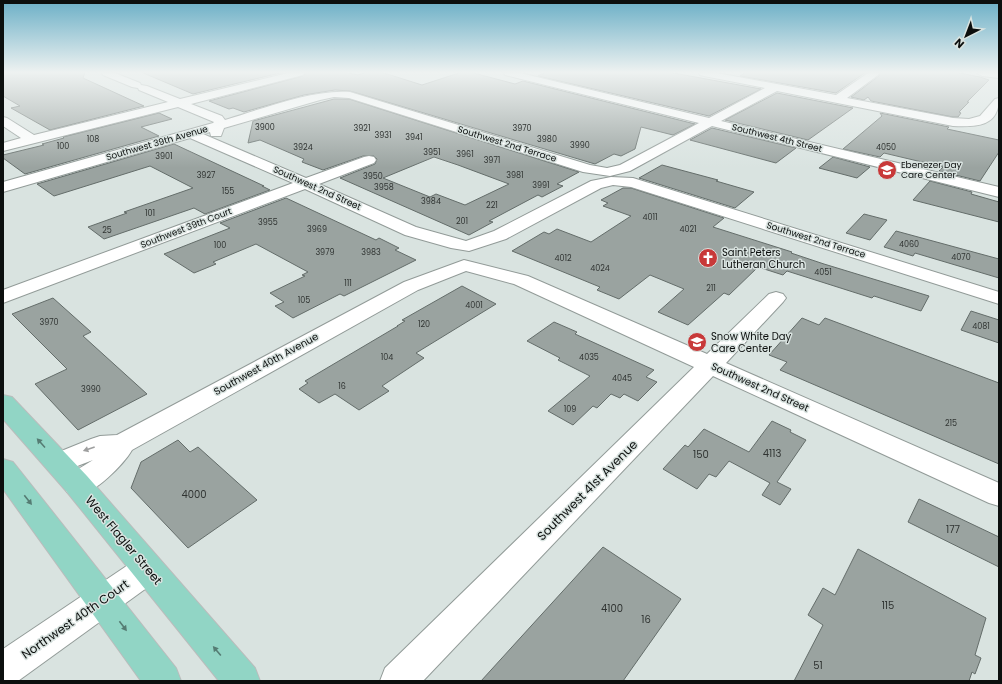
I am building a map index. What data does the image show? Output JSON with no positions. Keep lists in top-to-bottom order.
{
  "streets": {
    "main road": ["West Flagler Street"],
    "street": [
      "Southwest 4th Street",
      "Southwest 39th Avenue",
      "Southwest 2nd Terrace",
      "Southwest 2nd Street",
      "Southwest 39th Court",
      "Southwest 40th Avenue",
      "Southwest 41st Avenue",
      "Northwest 40th Court"
    ]
  },
  "crossings": [
    ["Southwest 4th Street", "Southwest 40th Avenue"],
    ["Southwest 39th Avenue", "Southwest 2nd Street"],
    ["Southwest 2nd Terrace", "Southwest 40th Avenue"],
    ["Southwest 2nd Street", "Southwest 39th Court"],
    ["Southwest 2nd Street", "Southwest 40th Avenue"],
    ["Southwest 2nd Street", "Southwest 41st Avenue"],
    ["Southwest 40th Avenue", "West Flagler Street"],
    ["West Flagler Street", "Northwest 40th Court"]
  ],
  "places": {
    "school or university": ["Ebenezer Day Care Center", "Snow White Day Care Center"],
    "church": ["Saint Peters Lutheran Church"]
  },
  "house_numbers": [
    "3900",
    "3921",
    "3970",
    "3931",
    "3941",
    "108",
    "3980",
    "3990",
    "100",
    "3924",
    "4050",
    "3951",
    "3961",
    "3901",
    "3971",
    "3927",
    "3981",
    "3950",
    "3991",
    "3958",
    "155",
    "3984",
    "221",
    "101",
    "4011",
    "201",
    "3955",
    "3969",
    "4021",
    "25",
    "4060",
    "100",
    "3979",
    "3983",
    "4070",
    "4012",
    "4024",
    "4051",
    "111",
    "211",
    "105",
    "4001",
    "3970",
    "120",
    "4081",
    "104",
    "4035",
    "4045",
    "16",
    "3990",
    "109",
    "215",
    "4113",
    "150",
    "4000",
    "177",
    "115",
    "4100",
    "16",
    "51"
  ],
  "north": "bottom left"
}
